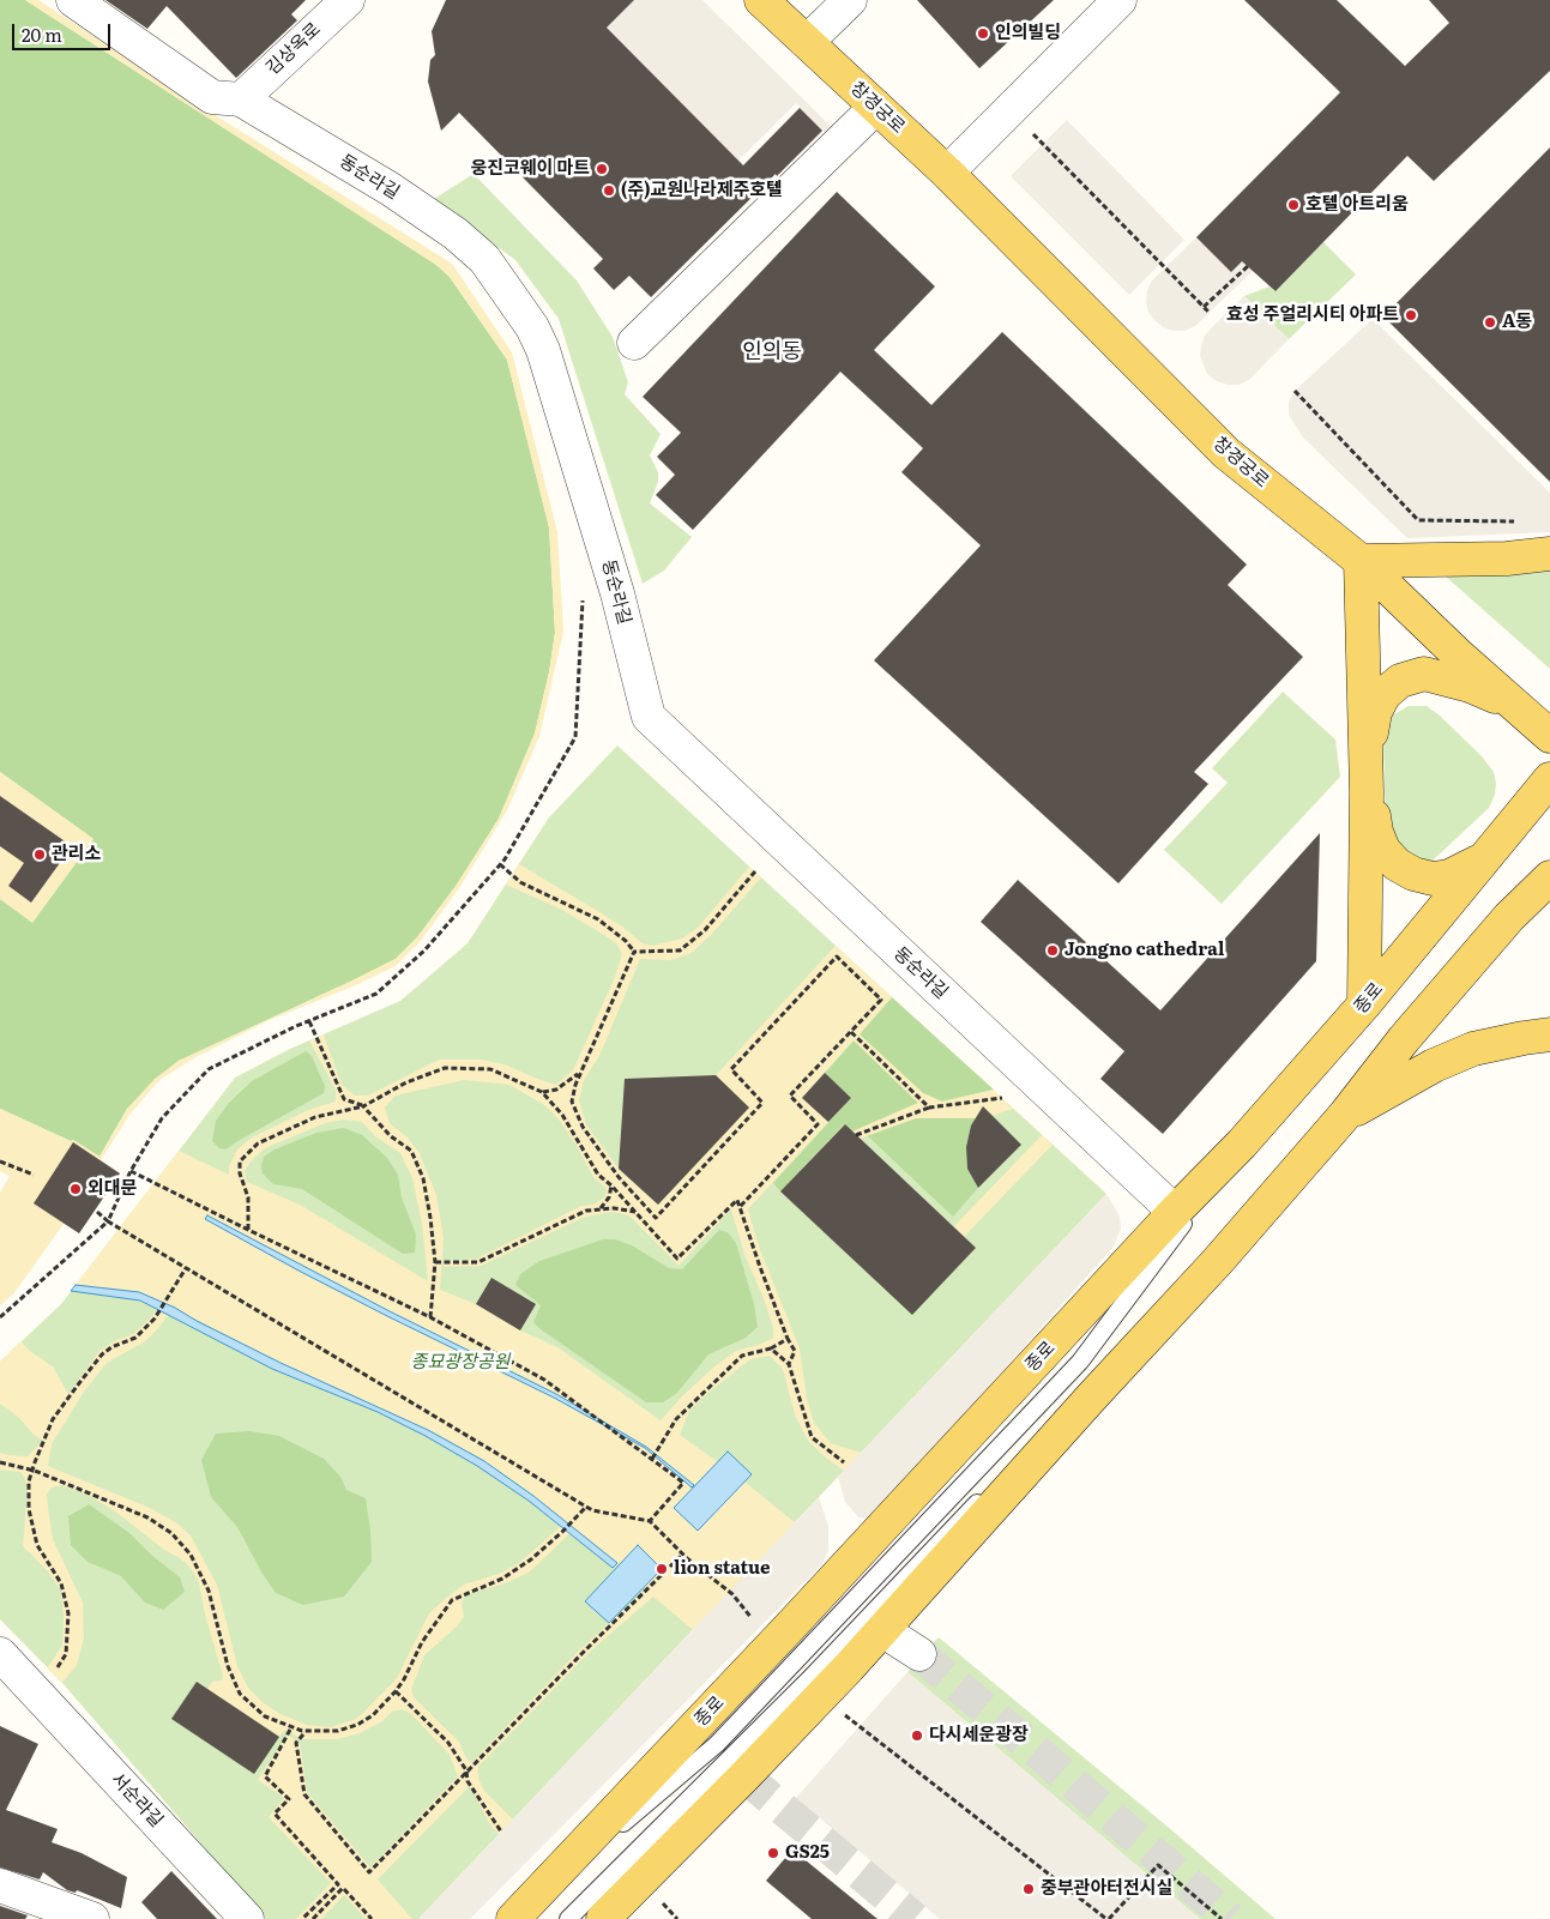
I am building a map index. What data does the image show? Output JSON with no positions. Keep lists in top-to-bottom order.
{
  "streets": {
    "main road": ["창경궁로", "종로"],
    "street": ["김상옥로", "동순라길", "서순라길"]
  },
  "crossings": [
    ["김상옥로", "동순라길"],
    ["동순라길", "종로"]
  ],
  "districts": ["인의동"],
  "parks": ["종묘광장공원"],
  "places": [
    "인의빌딩",
    "웅진코웨이 마트",
    "(주)교원나라제주호텔",
    "호텔 아트리움",
    "효성 주얼리시티 아파트",
    "A동",
    "관리소",
    "Jongno cathedral",
    "외대문",
    "lion statue",
    "다시세운광장",
    "GS25",
    "중부관아터전시실"
  ],
  "scale_bar": "20 m"
}
